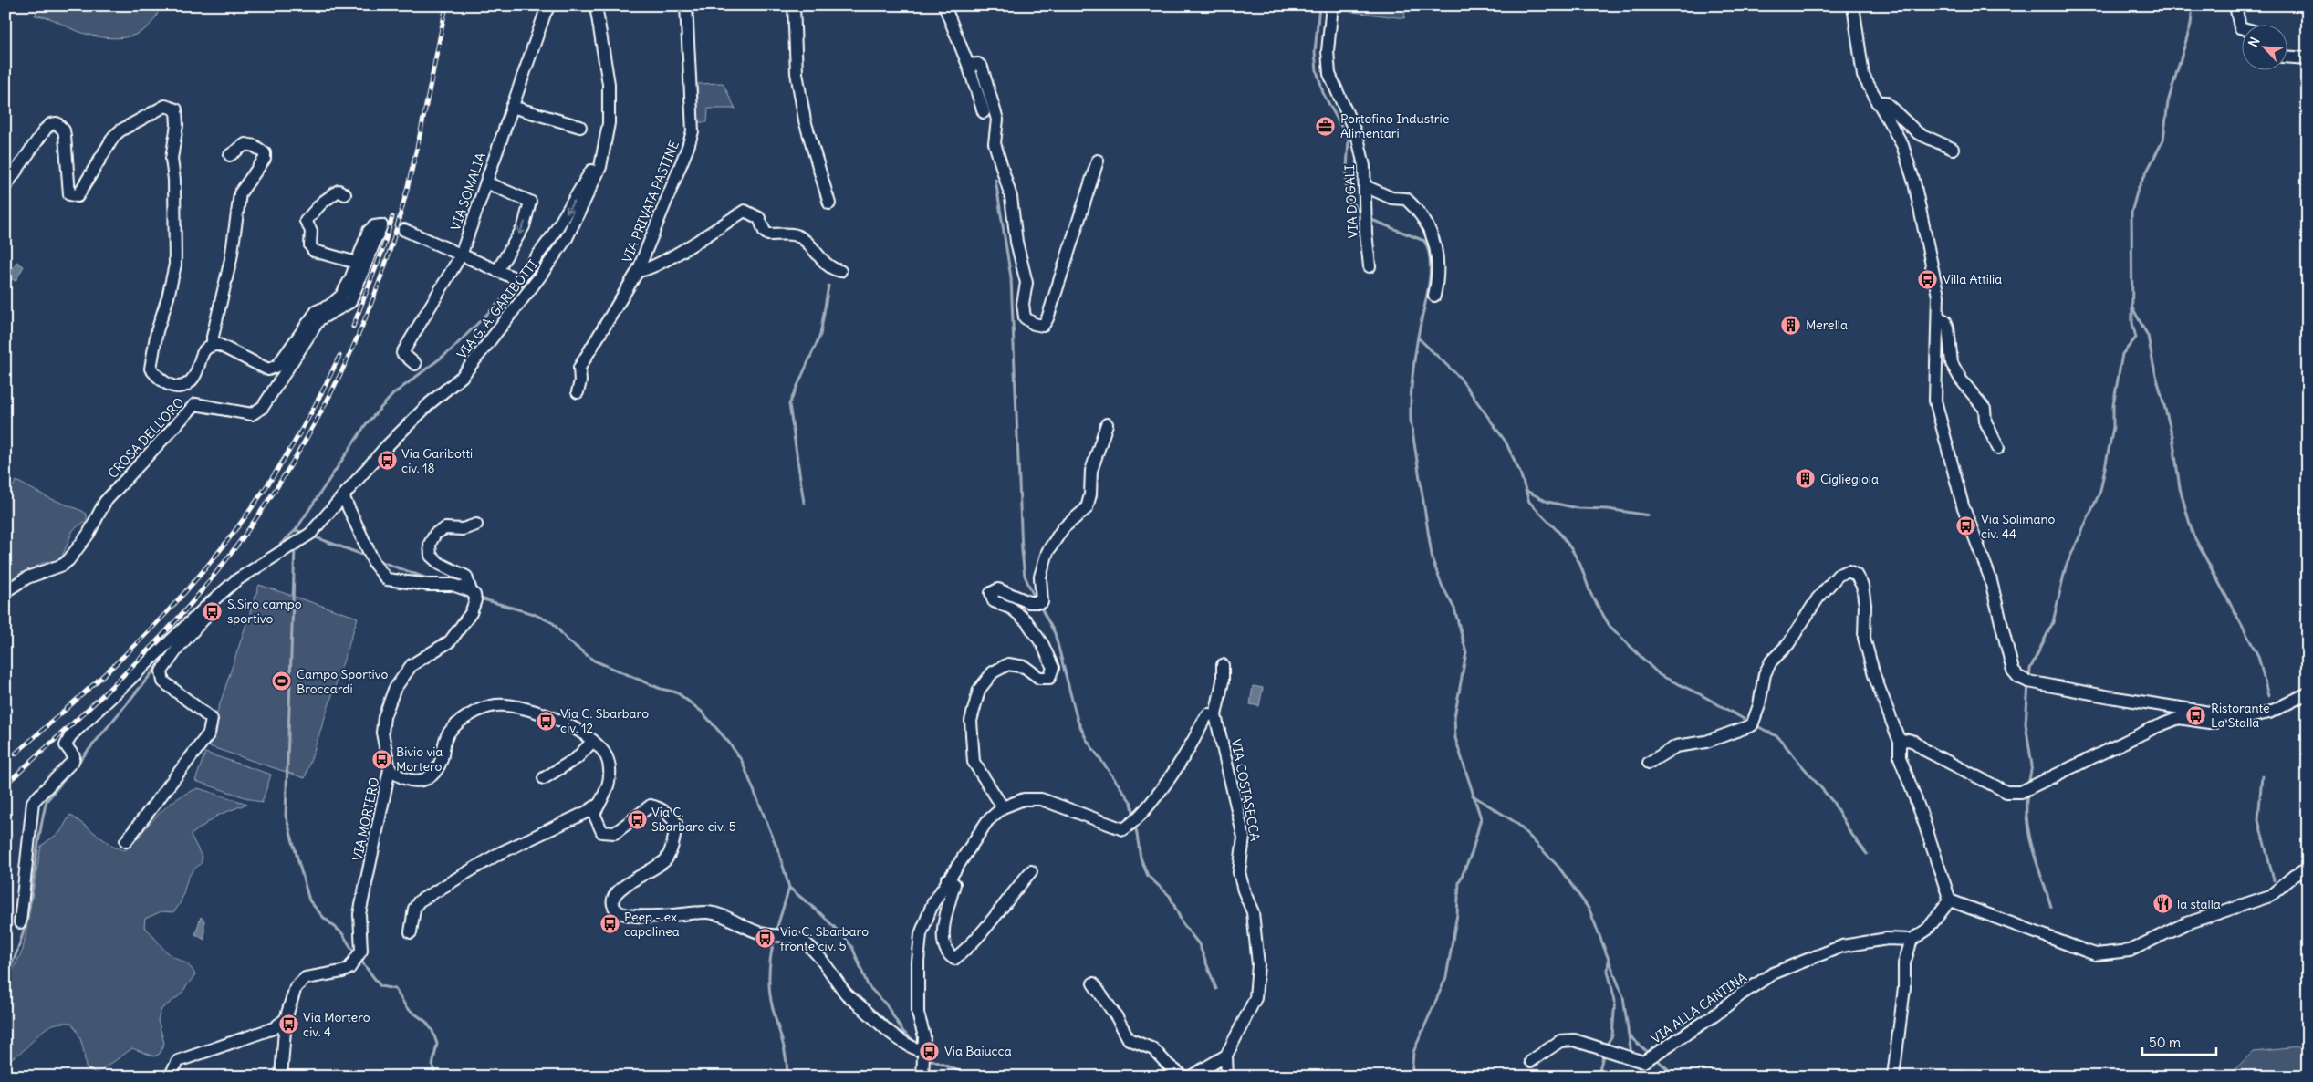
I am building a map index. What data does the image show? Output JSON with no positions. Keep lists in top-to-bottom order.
{
  "streets": {
    "street": [
      "VIA SOMALIA",
      "VIA PRIVATA PASTINE",
      "VIA DOGALI",
      "VIA G. A. GARIBOTTI",
      "CROSA DELL'ORO",
      "VIA COSTASECCA",
      "VIA MORTERO",
      "VIA ALLA CANTINA"
    ]
  },
  "places": {
    "office": ["Portofino Industrie Alimentari"],
    "bus stop": [
      "Villa Attilia",
      "Via Garibotti civ. 18",
      "Via Solimano civ. 44",
      "S.Siro campo sportivo",
      "Ristorante La Stalla",
      "Via C. Sbarbaro civ. 12",
      "Bivio via Mortero",
      "Via C. Sbarbaro civ. 5",
      "Peep - ex capolinea",
      "Via C. Sbarbaro fronte civ. 5",
      "Via Mortero civ. 4",
      "Via Baiucca"
    ],
    "building": ["Merella", "Cigliegiola"],
    "sports": ["Campo Sportivo Broccardi"],
    "restaurant": ["la stalla"]
  },
  "scale_bar": "50 m",
  "north": "top left"
}
